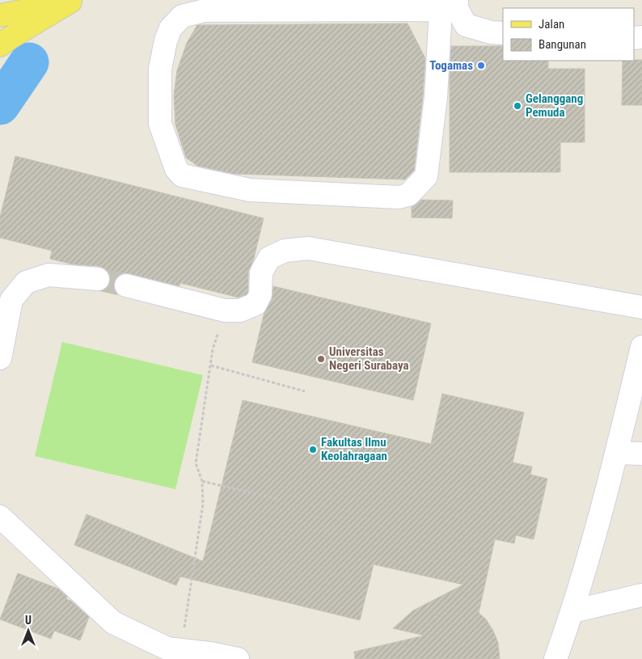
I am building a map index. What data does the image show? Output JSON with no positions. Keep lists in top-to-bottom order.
{
  "places": [
    "Togamas",
    "Gelanggang Pemuda",
    "Universitas Negeri Surabaya",
    "Fakultas Ilmu Keolahragaan"
  ],
  "legend": ["Jalan", "Bangunan"],
  "north": "top"
}
